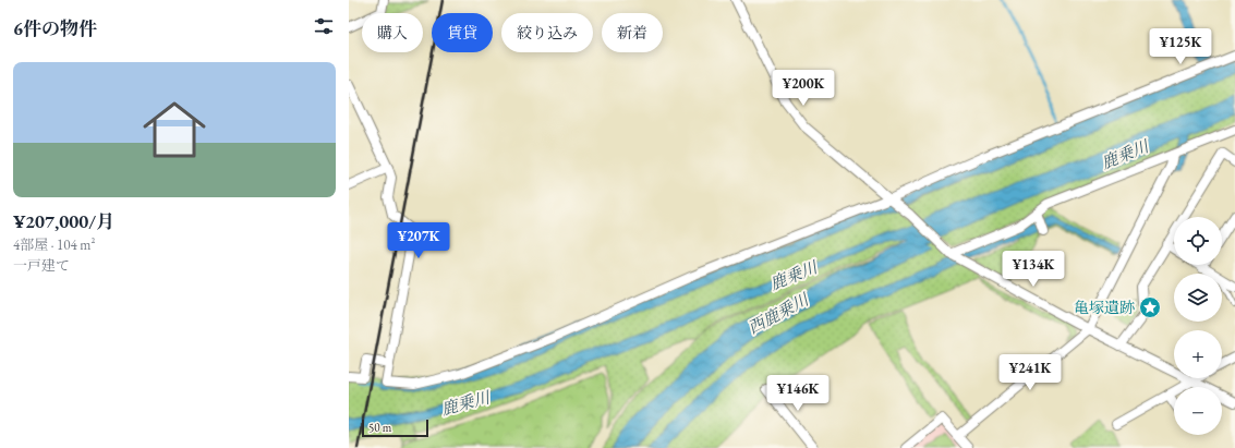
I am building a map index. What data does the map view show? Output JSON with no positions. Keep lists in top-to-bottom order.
{
  "water": ["鹿乗川", "西鹿乗川"],
  "places": {
    "place": ["亀塚遺跡"]
  },
  "scale_bar": "50 m",
  "page": {
    "heading": "6件の物件",
    "chip": [
      "購入",
      "賃貸",
      "絞り込み",
      "新着"
    ],
    "price": [
      "¥125K",
      "¥200K",
      "¥207K",
      "¥134K",
      "¥241K",
      "¥146K"
    ],
    "list": [
      {
        "name": "¥207,000/月",
        "note": "4部屋 · 104 m² · 一戸建て"
      }
    ],
    "map_buttons": ["+", "−"],
    "scale": "50 m"
  }
}
